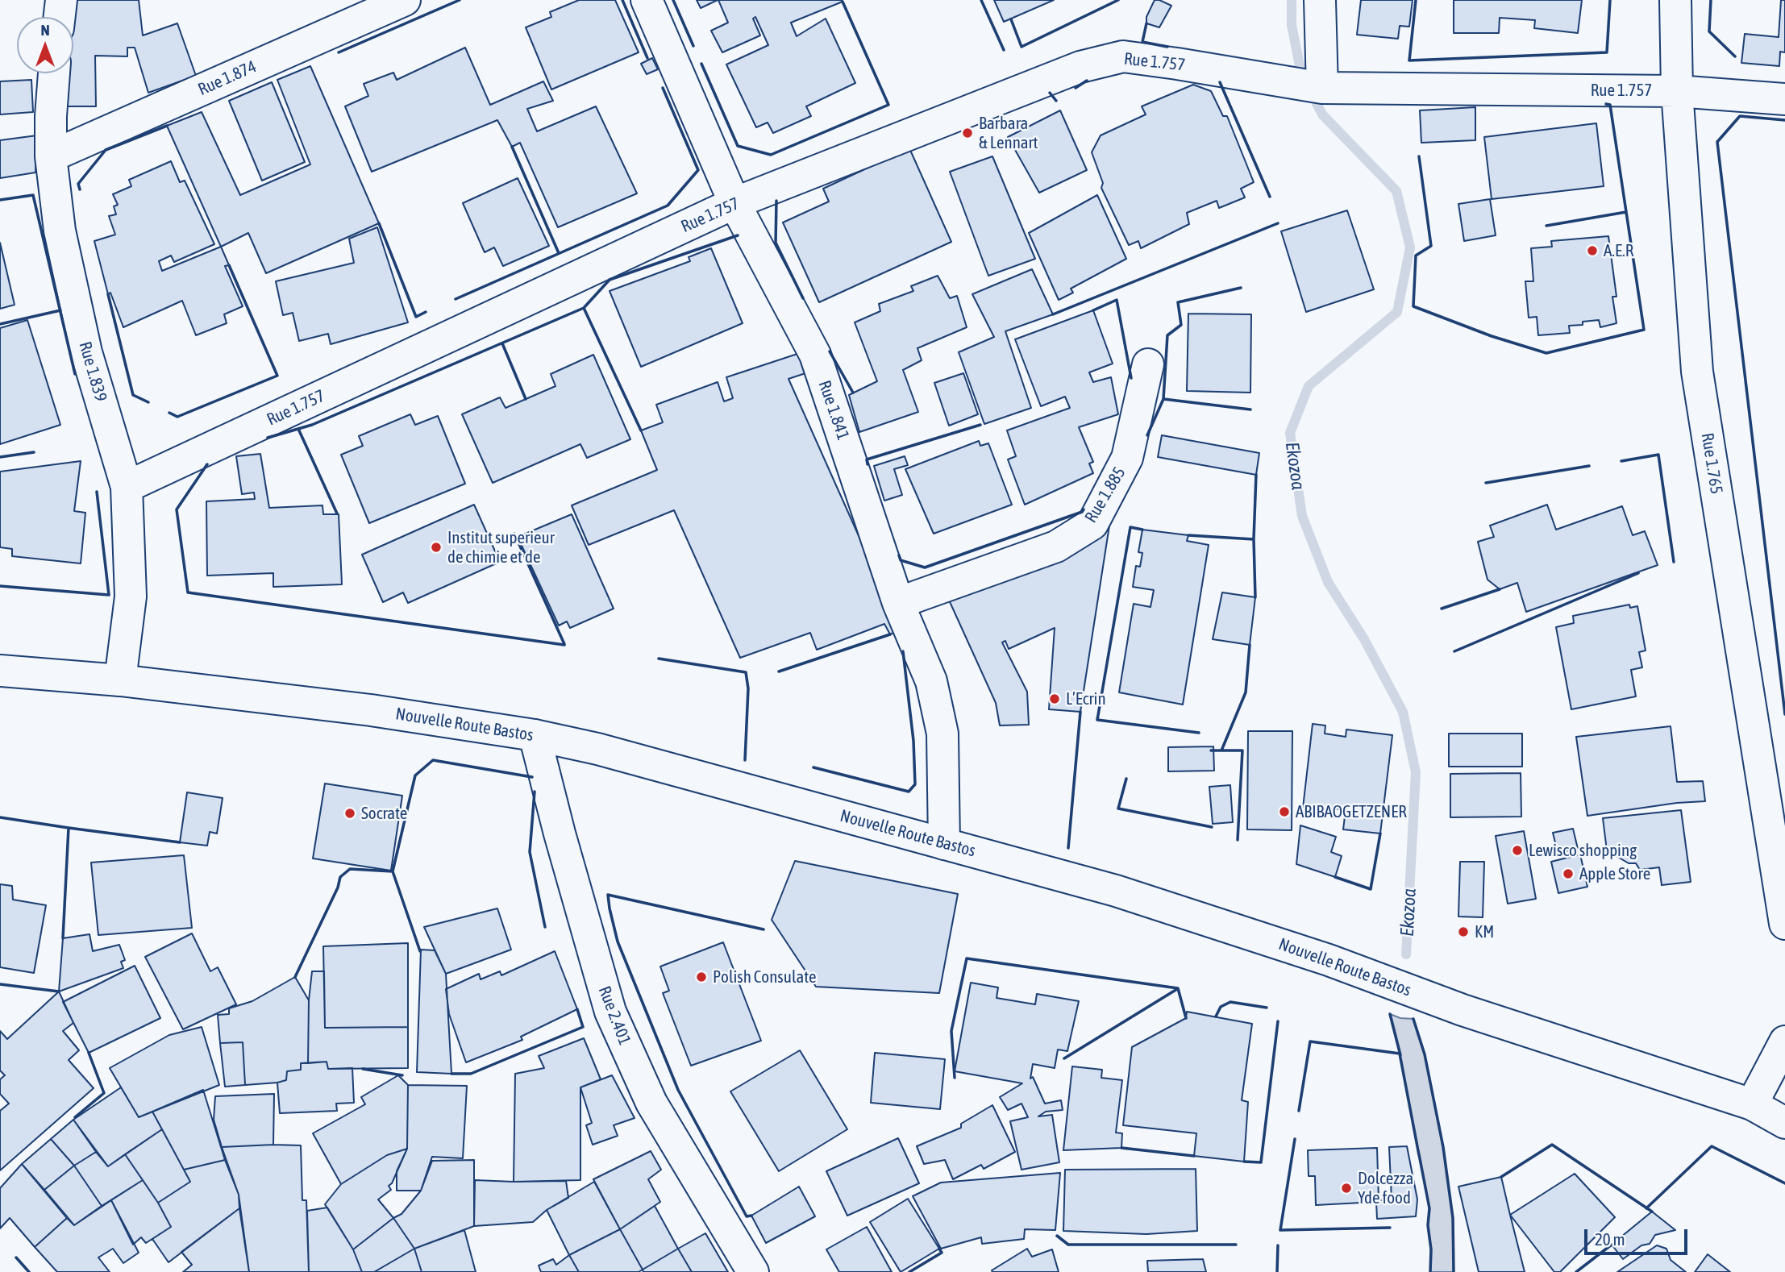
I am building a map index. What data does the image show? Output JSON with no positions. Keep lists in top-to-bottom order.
{
  "streets": {
    "street": [
      "Rue 1.757",
      "Rue 1.874",
      "Rue 1.839",
      "Rue 1.841",
      "Rue 1.765",
      "Rue 1.885",
      "Nouvelle Route Bastos",
      "Rue 2.401"
    ]
  },
  "crossings": [
    ["Rue 1.757", "Rue 1.839"],
    ["Rue 1.757", "Rue 1.841"],
    ["Rue 1.757", "Rue 1.765"],
    ["Rue 1.874", "Rue 1.839"],
    ["Rue 1.839", "Nouvelle Route Bastos"],
    ["Rue 1.841", "Rue 1.885"],
    ["Rue 1.841", "Nouvelle Route Bastos"],
    ["Nouvelle Route Bastos", "Rue 2.401"]
  ],
  "water": ["Ekozoa"],
  "places": [
    "Barbara & Lennart",
    "A.E.R",
    "Institut superieur de chimie et de",
    "L’Ecrin",
    "ABIBAOGETZENER",
    "Socrate",
    "Lewisco shopping",
    "Apple Store",
    "KM",
    "Polish Consulate",
    "Dolcezza Yde food"
  ],
  "scale_bar": "20 m",
  "north": "top"
}
